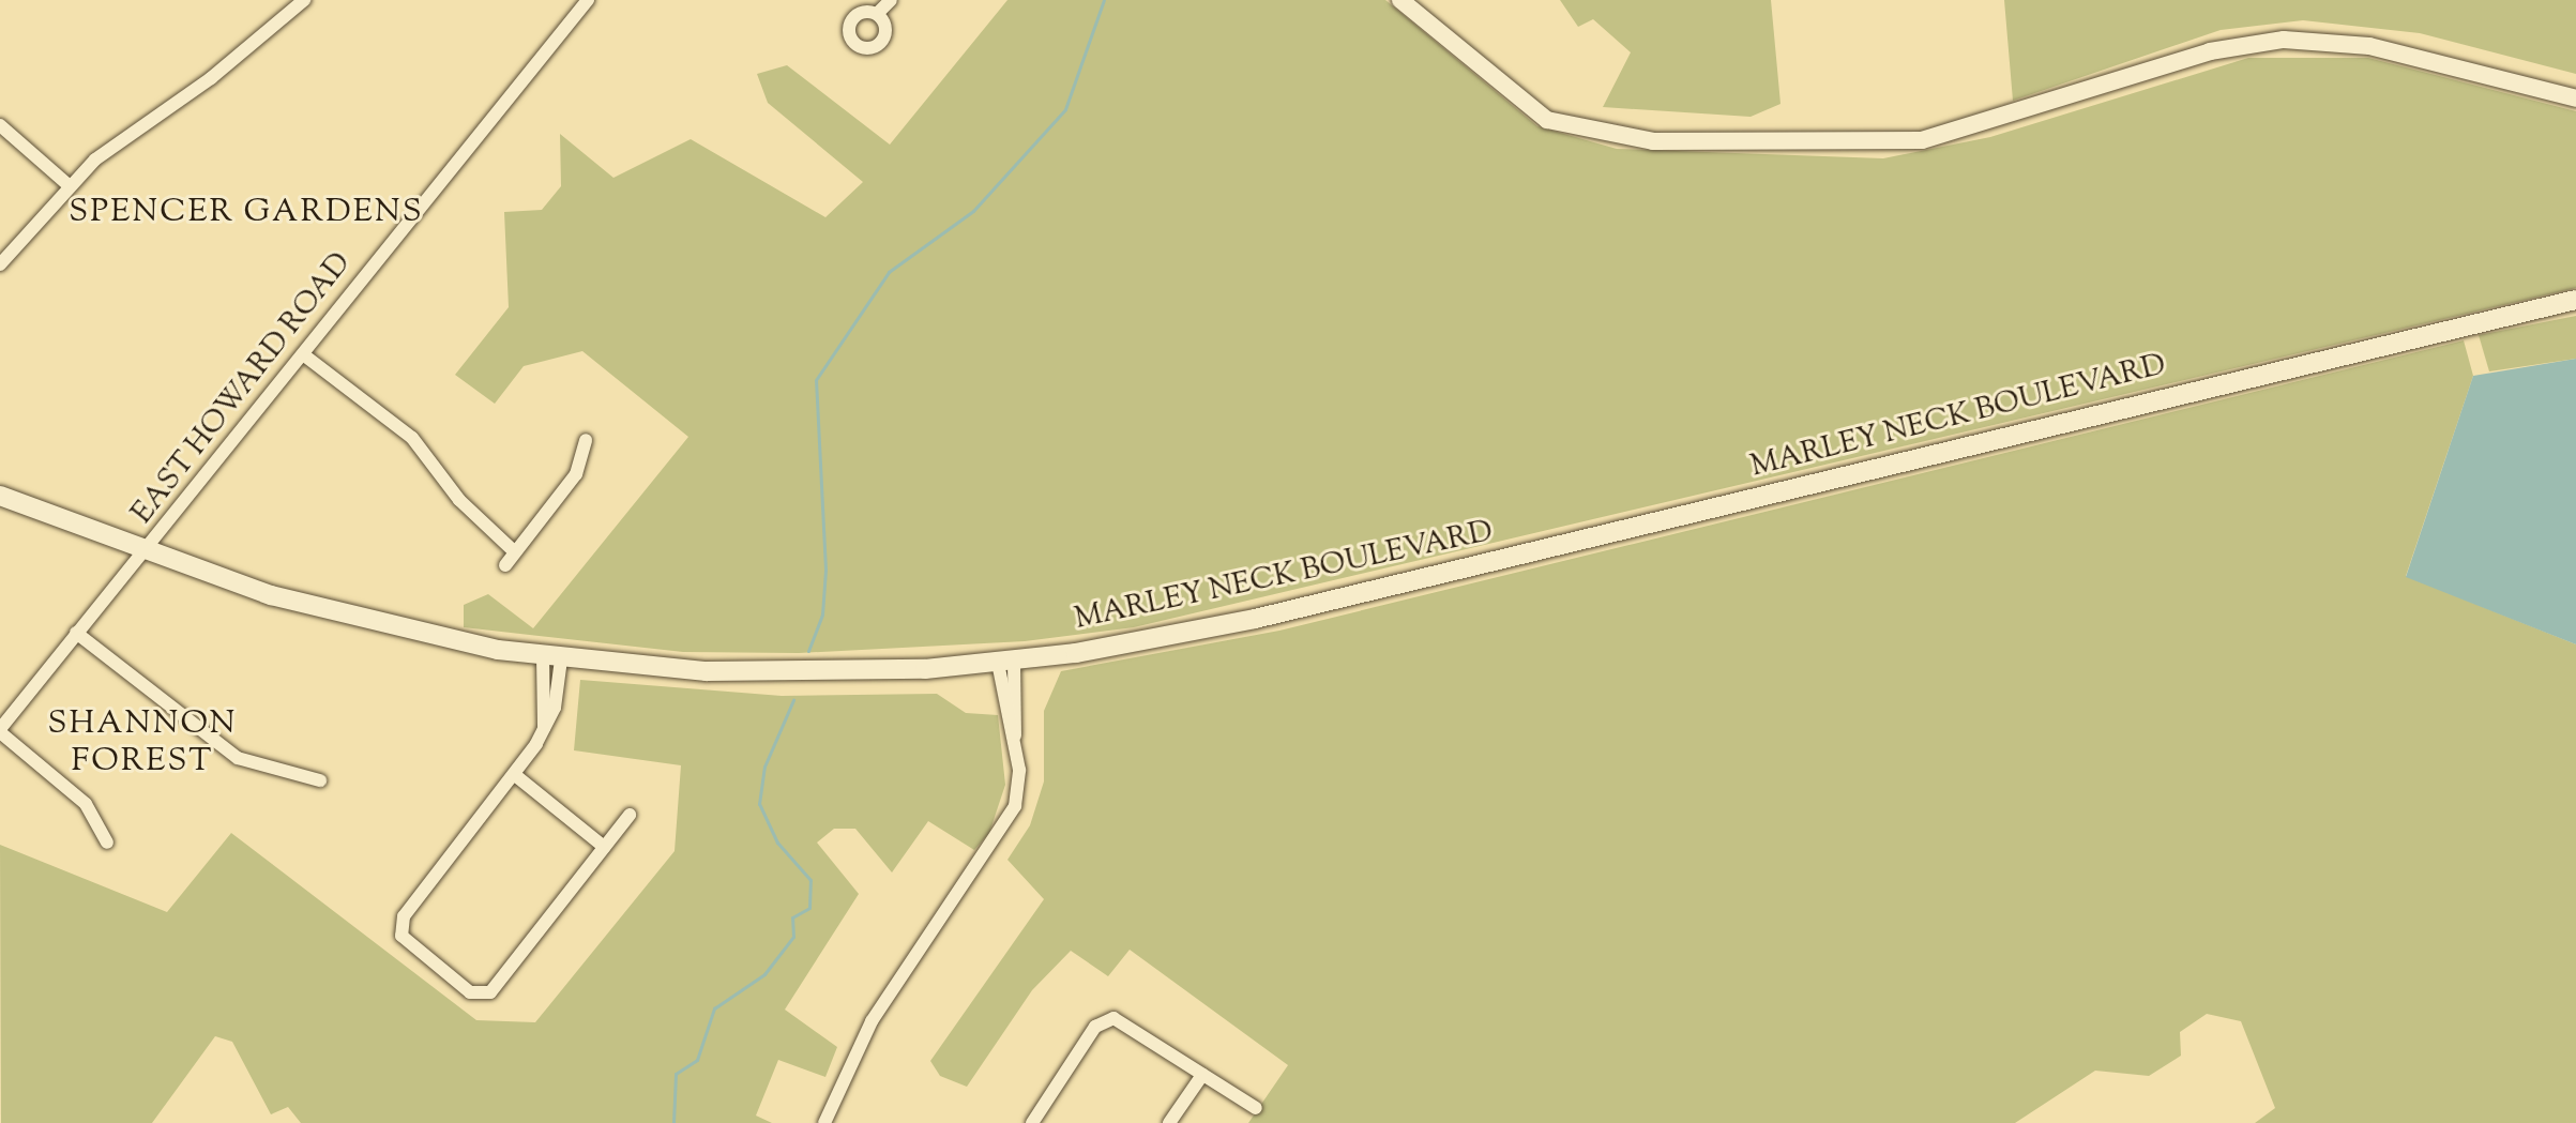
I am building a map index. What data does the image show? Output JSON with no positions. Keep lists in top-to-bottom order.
{
  "streets": {
    "main road": ["MARLEY NECK BOULEVARD"],
    "street": ["EAST HOWARD ROAD"]
  },
  "crossings": [
    ["EAST HOWARD ROAD", "MARLEY NECK BOULEVARD"]
  ],
  "districts": ["SPENCER GARDENS", "SHANNON FOREST"]
}
